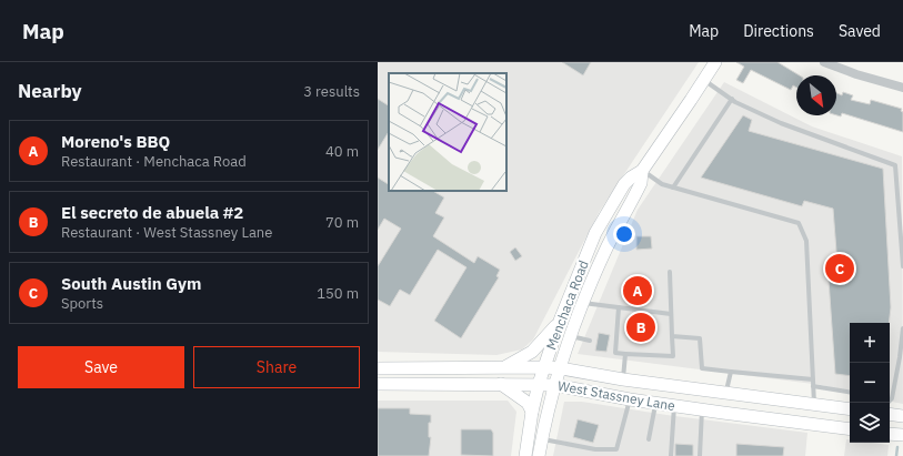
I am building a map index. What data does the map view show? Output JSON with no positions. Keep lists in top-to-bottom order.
{
  "streets": {
    "main road": ["Menchaca Road", "West Stassney Lane"]
  },
  "crossings": [
    ["Menchaca Road", "West Stassney Lane"]
  ],
  "north": "bottom right",
  "page": {
    "header": "Map",
    "nav": ["Map", "Directions", "Saved"],
    "heading": ["Nearby", "3 results"],
    "list": [
      {
        "mark": "A",
        "name": "Moreno's BBQ",
        "note": "Restaurant · Menchaca Road",
        "value": "40 m"
      },
      {
        "mark": "B",
        "name": "El secreto de abuela #2",
        "note": "Restaurant · West Stassney Lane",
        "value": "70 m"
      },
      {
        "mark": "C",
        "name": "South Austin Gym",
        "note": "Sports",
        "value": "150 m"
      }
    ],
    "pins": ["C", "A", "B"],
    "map_buttons": ["+", "−"],
    "buttons": ["Save", "Share"]
  }
}
